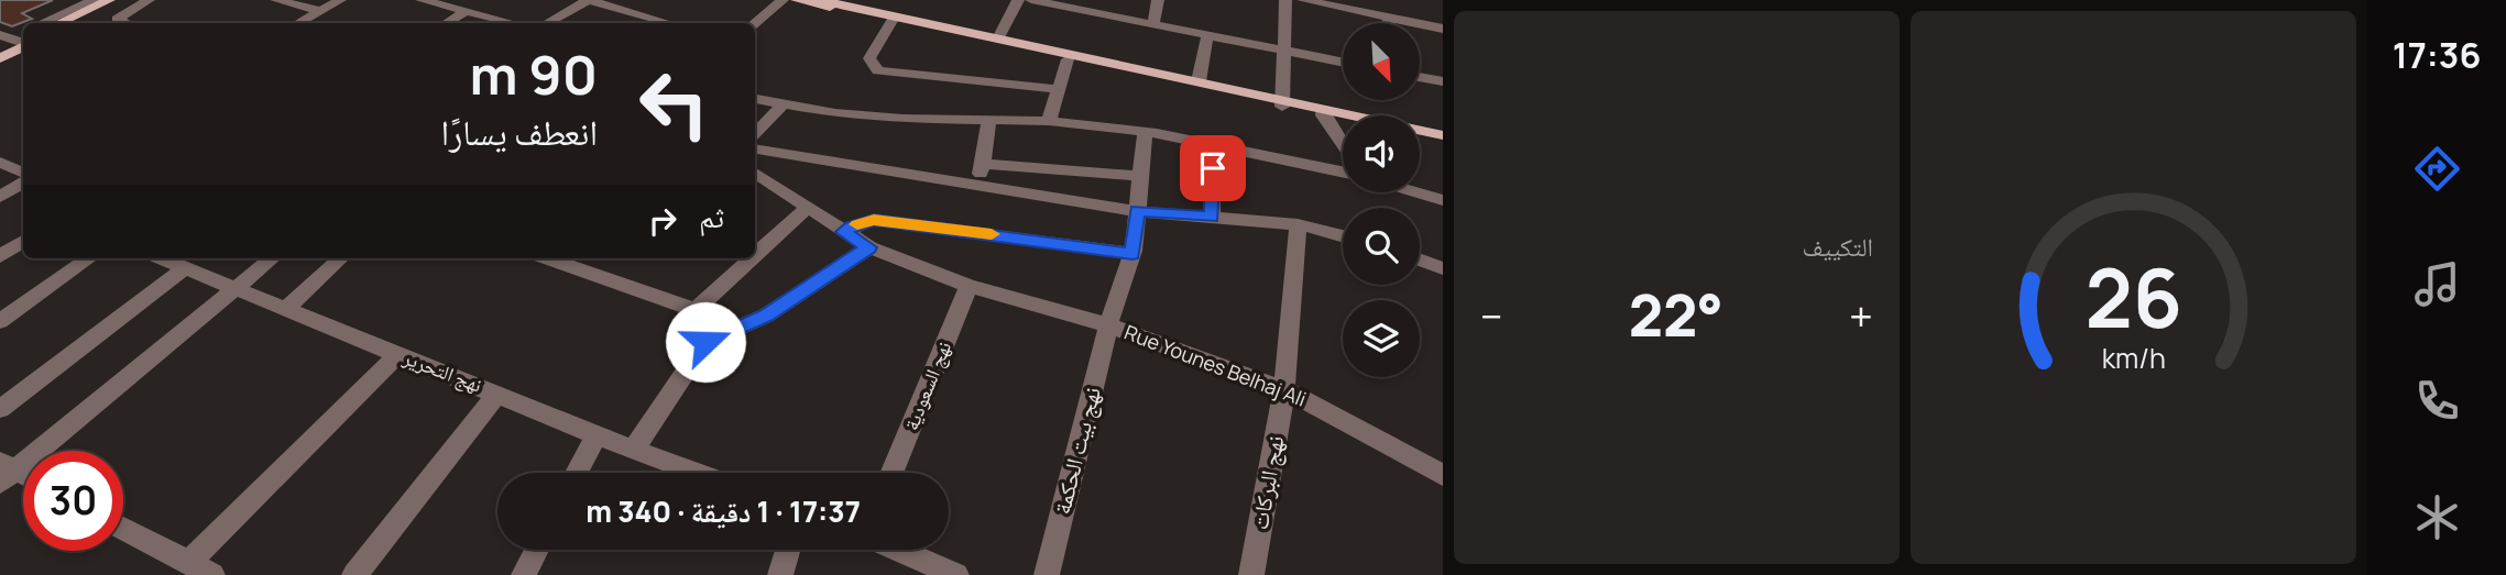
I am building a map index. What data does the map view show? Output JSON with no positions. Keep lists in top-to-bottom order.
{
  "streets": {
    "street": [
      "Rue Younes Belhaj Ali",
      "نهج التحرير",
      "نهج السعودية",
      "نهج بيت الحكمة",
      "نهج البركات"
    ]
  },
  "crossings": [
    ["Rue Younes Belhaj Ali", "نهج السعودية"],
    ["Rue Younes Belhaj Ali", "نهج بيت الحكمة"],
    ["Rue Younes Belhaj Ali", "نهج البركات"]
  ],
  "north": "bottom right",
  "page": {
    "tabs": "17:36",
    "tile": "التكييف",
    "turn": ["90 m", "انعطف يسارًا"],
    "then": "ثم",
    "heat": ["−", "22°", "+"],
    "limit": "30",
    "trip": "17:37 · 1 دقيقة · 340 m",
    "gauge": ["26", "km/h"]
  }
}
